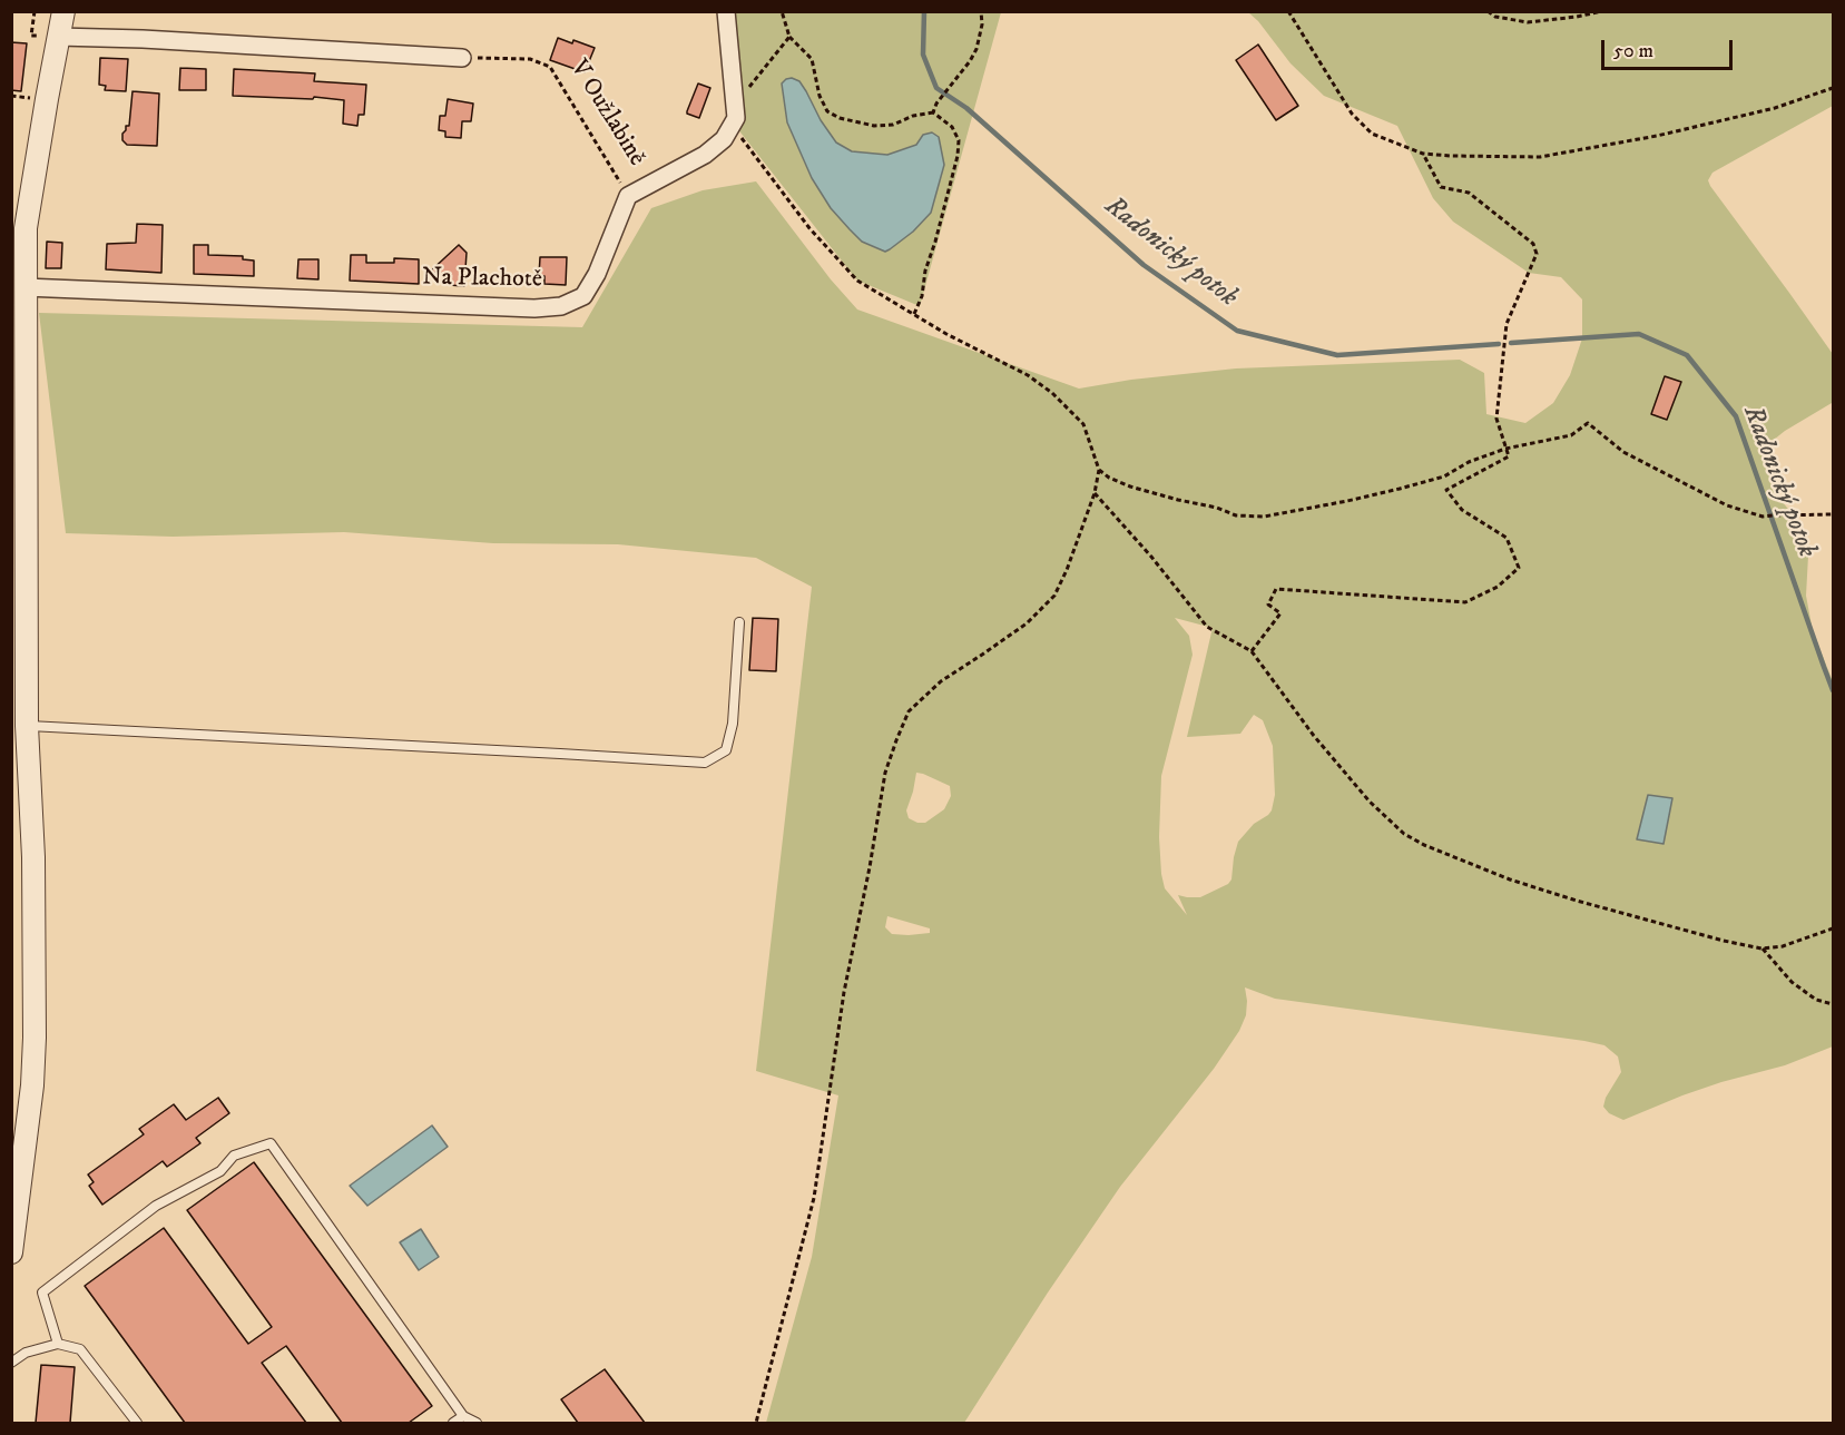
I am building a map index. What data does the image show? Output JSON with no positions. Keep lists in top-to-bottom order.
{
  "streets": {
    "street": ["Na Plachotě"],
    "path": ["V Oužlabině"]
  },
  "crossings": [
    ["V Oužlabině", "Na Plachotě"]
  ],
  "water": ["Radonický potok"],
  "scale_bar": "50 m"
}
